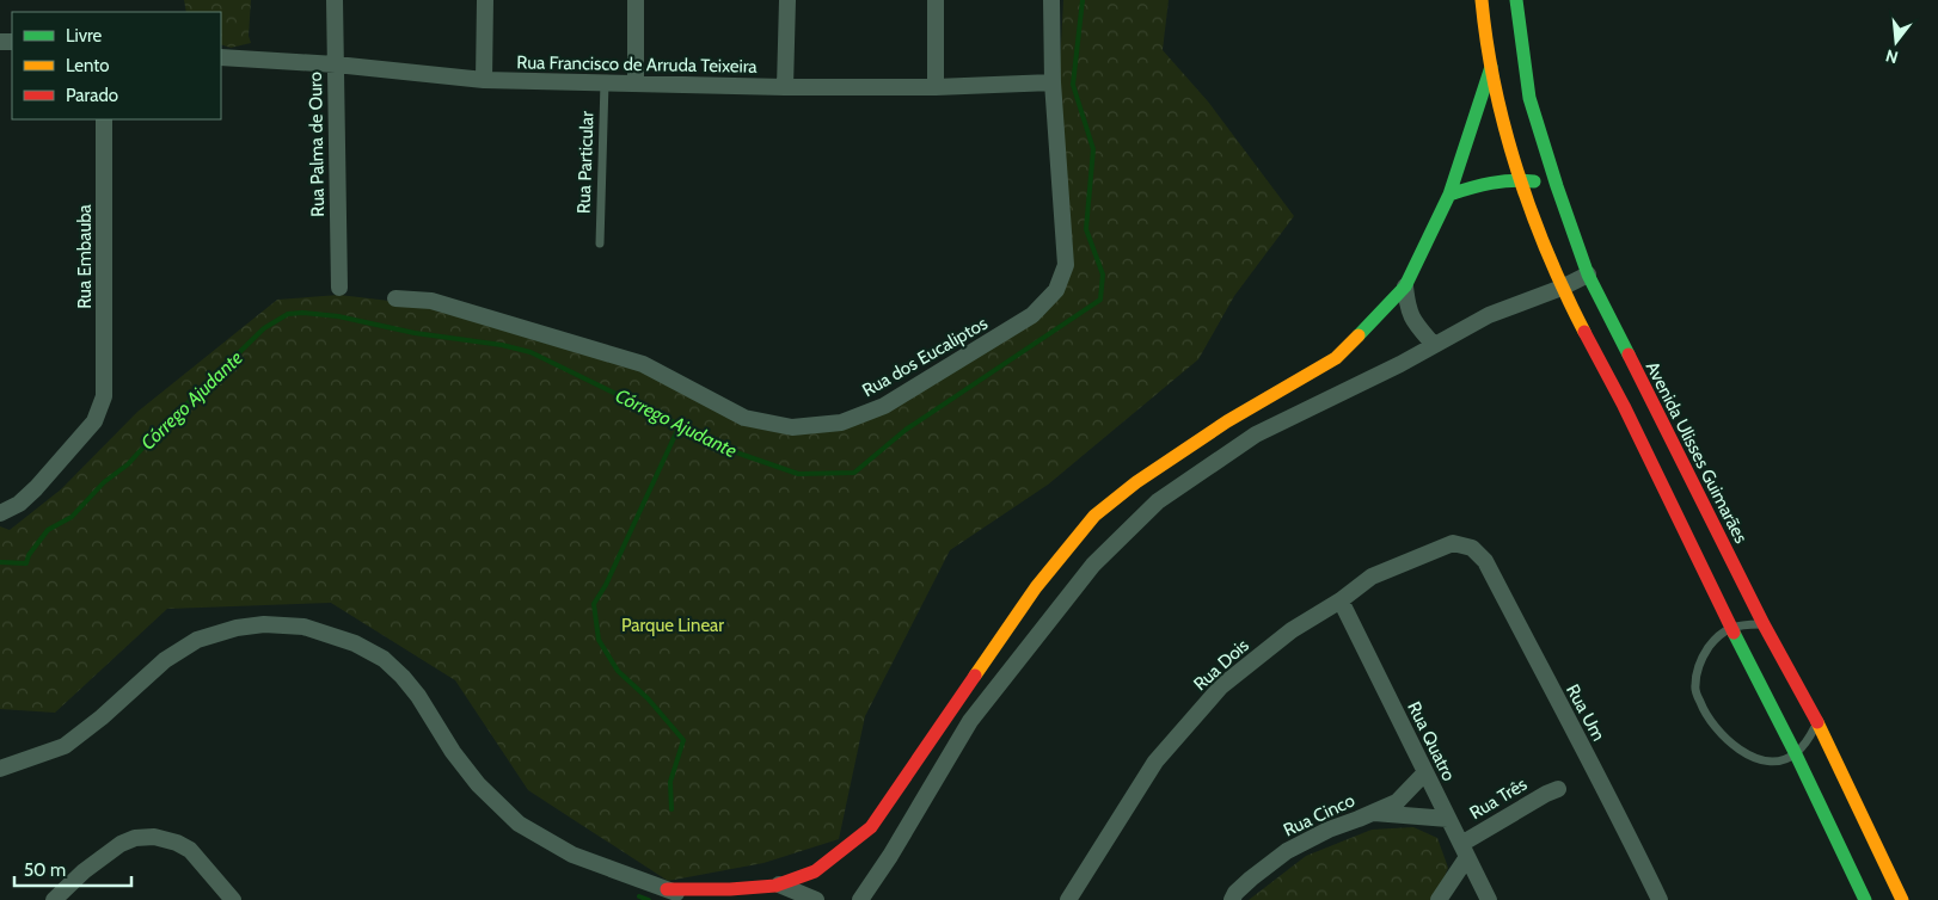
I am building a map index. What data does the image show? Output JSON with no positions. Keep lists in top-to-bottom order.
{
  "streets": {
    "street": [
      "Rua Francisco de Arruda Teixeira",
      "Rua Palma de Ouro",
      "Rua Embauba",
      "Rua dos Eucaliptos",
      "Avenida Ulisses Guimarães",
      "Rua Dois",
      "Rua Um",
      "Rua Quatro",
      "Rua Três",
      "Rua Cinco"
    ],
    "lane": ["Rua Particular"]
  },
  "crossings": [
    ["Rua Francisco de Arruda Teixeira", "Rua Palma de Ouro"],
    ["Rua Francisco de Arruda Teixeira", "Rua Particular"],
    ["Rua Francisco de Arruda Teixeira", "Rua dos Eucaliptos"],
    ["Rua Dois", "Rua Um"],
    ["Rua Dois", "Rua Quatro"],
    ["Rua Quatro", "Rua Três"],
    ["Rua Quatro", "Rua Cinco"]
  ],
  "water": ["Córrego Ajudante"],
  "parks": ["Parque Linear"],
  "legend": ["Livre", "Lento", "Parado"],
  "scale_bar": "50 m",
  "north": "bottom"
}
